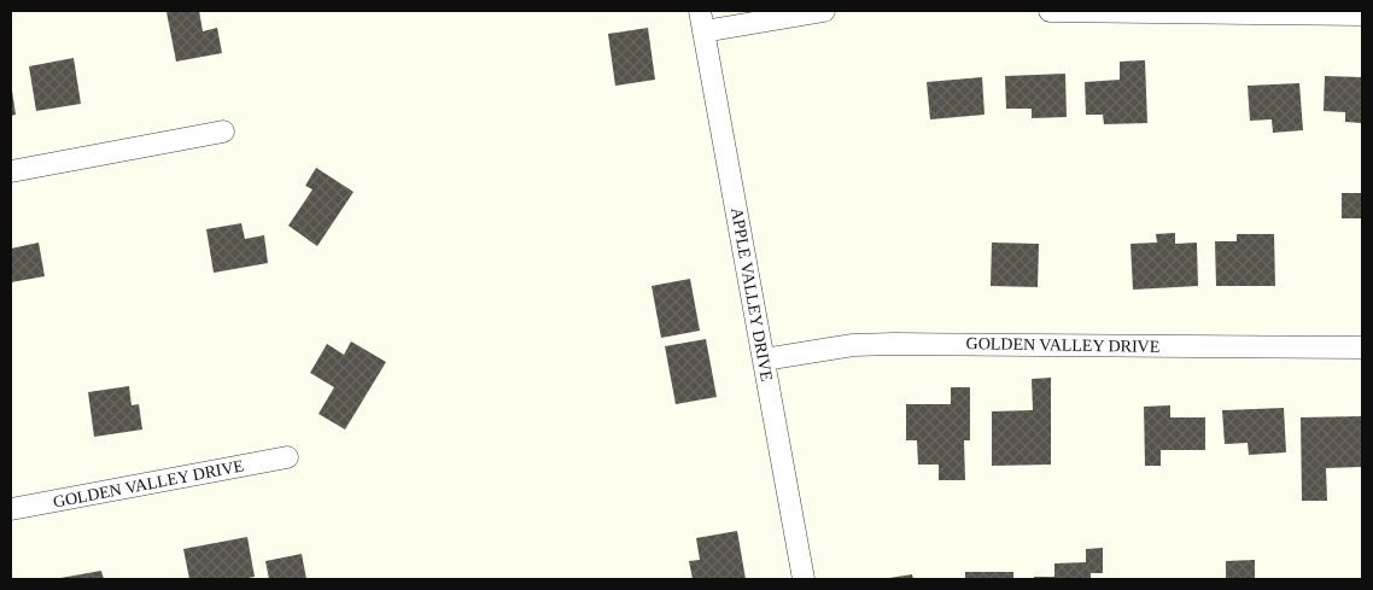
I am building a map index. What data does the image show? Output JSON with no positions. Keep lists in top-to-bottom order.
{
  "streets": {
    "street": ["APPLE VALLEY DRIVE", "GOLDEN VALLEY DRIVE"]
  },
  "crossings": [
    ["APPLE VALLEY DRIVE", "GOLDEN VALLEY DRIVE"]
  ]
}
